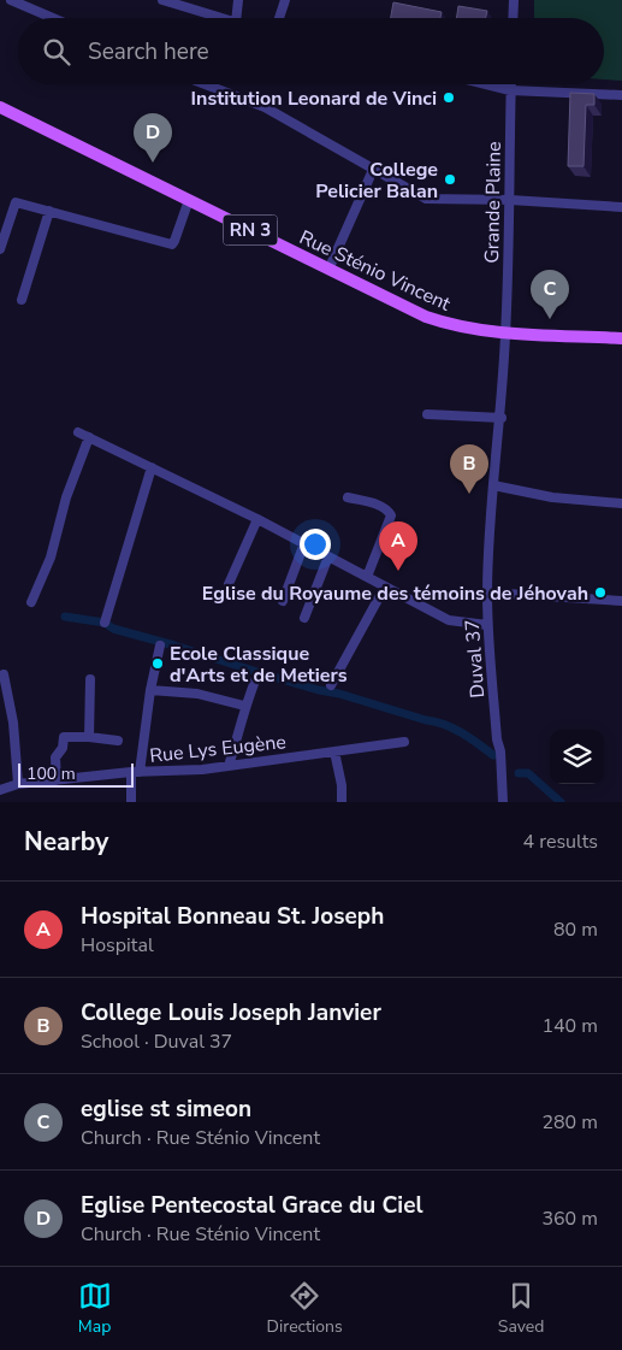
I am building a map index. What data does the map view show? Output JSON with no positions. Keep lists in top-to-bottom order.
{
  "streets": {
    "main road": ["RN 3", "Rue Sténio Vincent"],
    "street": ["Grande Plaine", "Duval 37", "Rue Lys Eugène"]
  },
  "crossings": [
    ["Grande Plaine", "Rue Sténio Vincent"],
    ["Grande Plaine", "Duval 37"],
    ["Rue Sténio Vincent", "Duval 37"]
  ],
  "places": [
    "Institution Leonard de Vinci",
    "College Pelicier Balan",
    "Eglise du Royaume des témoins de Jéhovah",
    "Ecole Classique d'Arts et de Metiers"
  ],
  "scale_bar": "100 m",
  "page": {
    "search": "Search here",
    "pins": [
      "D",
      "C",
      "B",
      "A"
    ],
    "scale": "100 m",
    "heading": ["Nearby", "4 results"],
    "list": [
      {
        "mark": "A",
        "name": "Hospital Bonneau St. Joseph",
        "note": "Hospital",
        "value": "80 m"
      },
      {
        "mark": "B",
        "name": "College Louis Joseph Janvier",
        "note": "School · Duval 37",
        "value": "140 m"
      },
      {
        "mark": "C",
        "name": "eglise st simeon",
        "note": "Church · Rue Sténio Vincent",
        "value": "280 m"
      },
      {
        "mark": "D",
        "name": "Eglise Pentecostal Grace du Ciel",
        "note": "Church · Rue Sténio Vincent",
        "value": "360 m"
      }
    ],
    "nav": ["Map", "Directions", "Saved"]
  }
}
